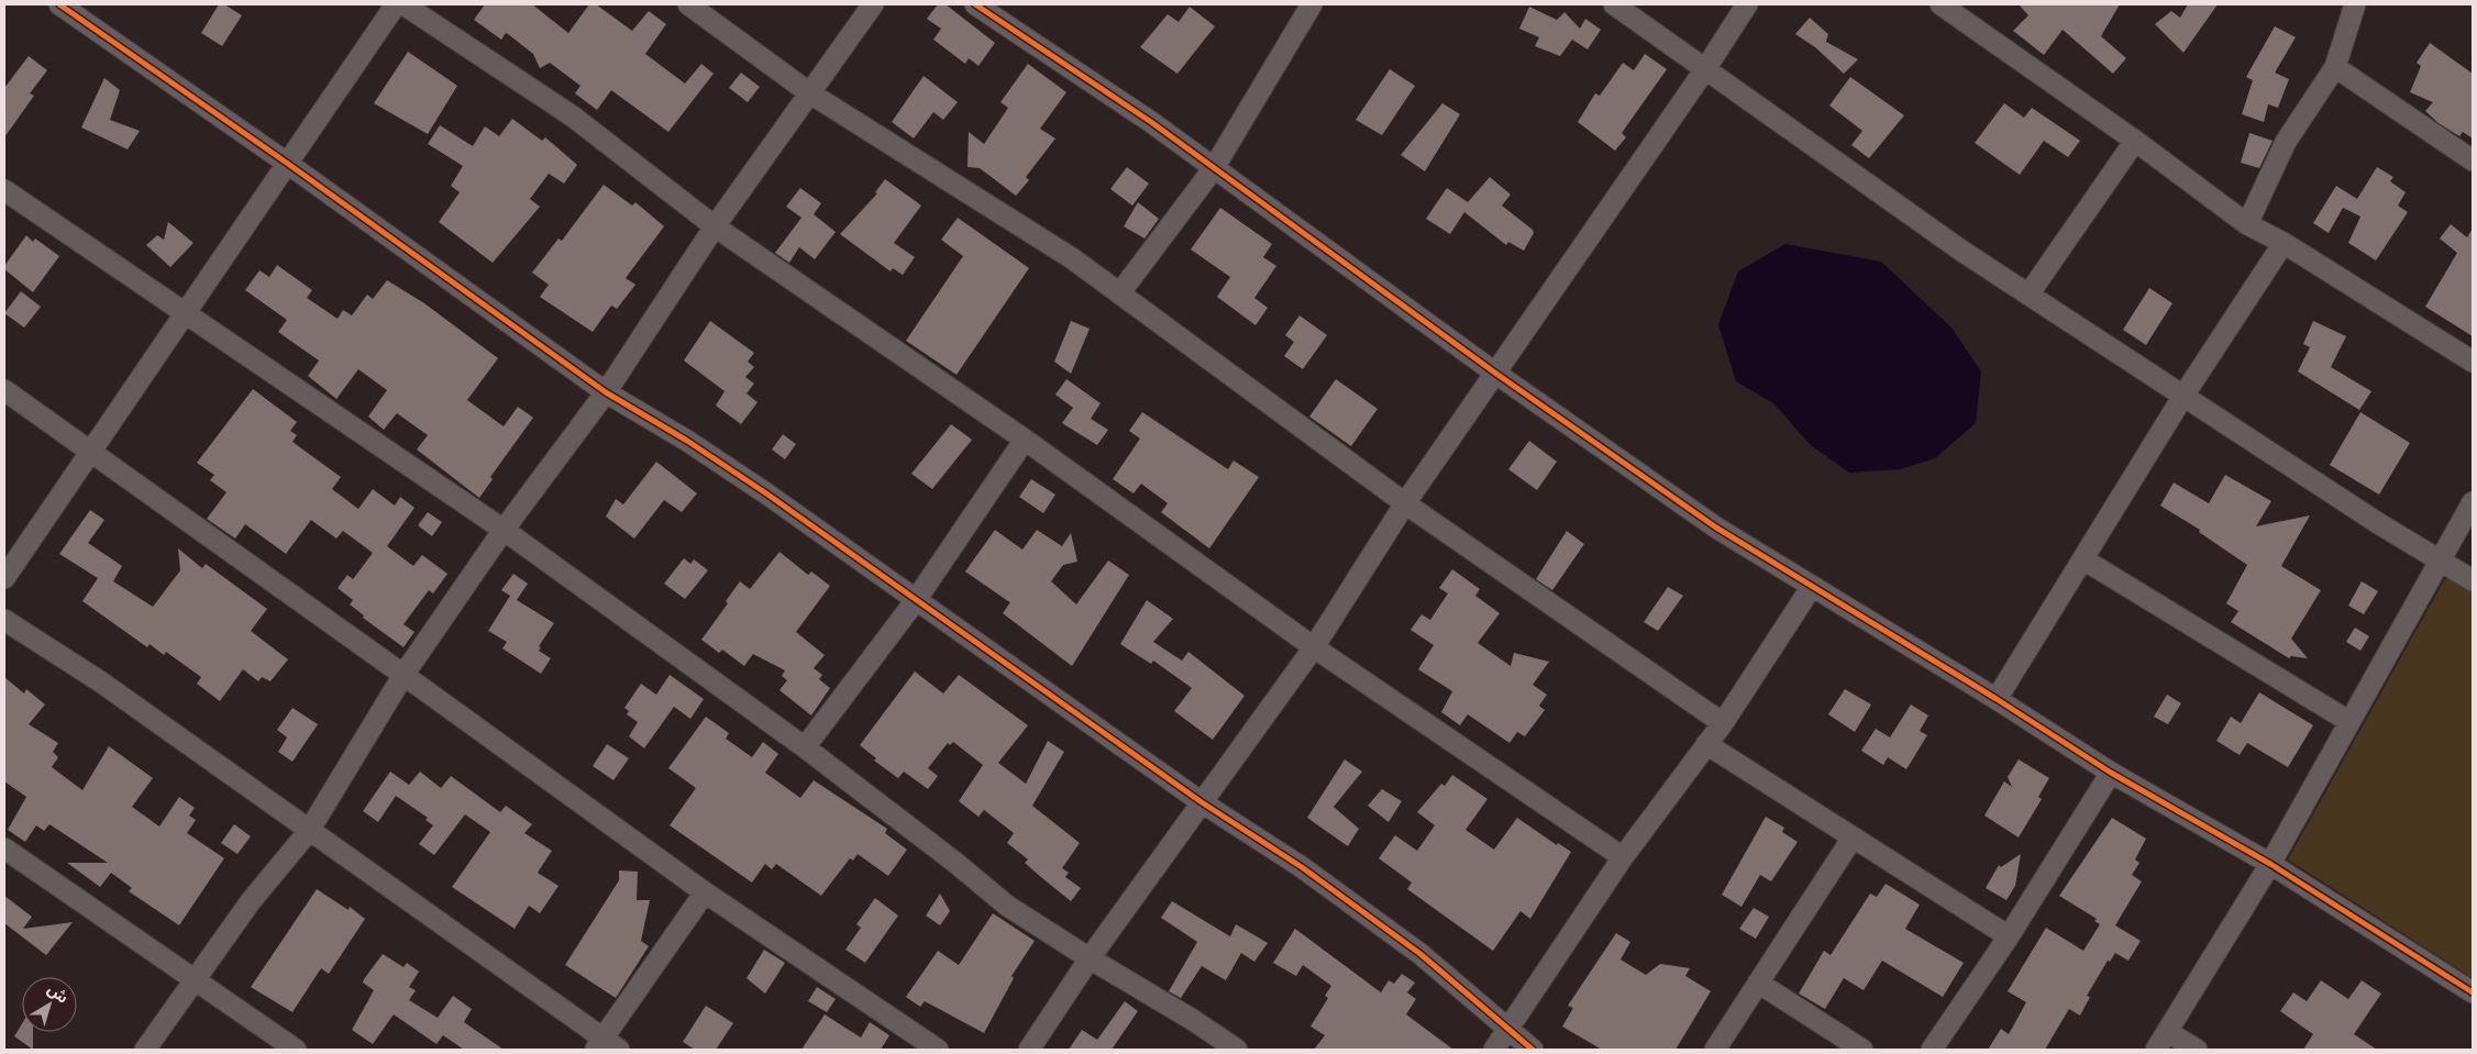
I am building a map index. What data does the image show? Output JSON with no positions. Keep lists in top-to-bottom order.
{
  "north": "top right"
}
